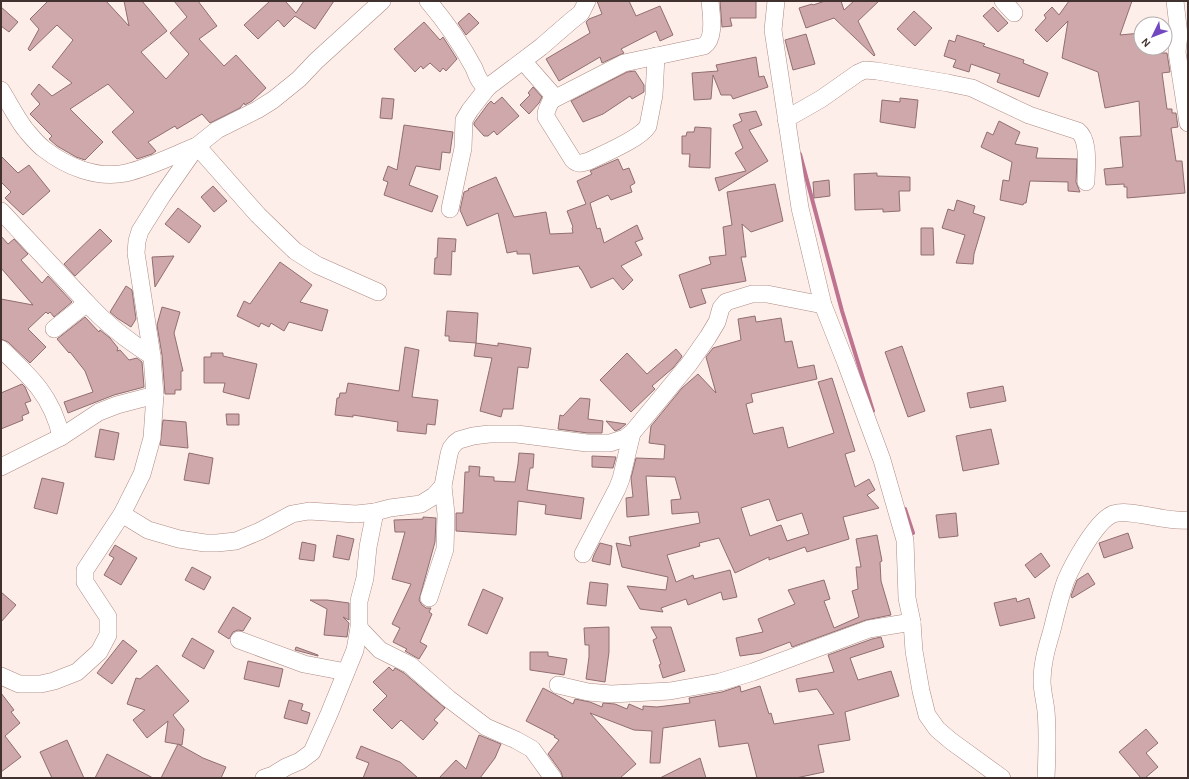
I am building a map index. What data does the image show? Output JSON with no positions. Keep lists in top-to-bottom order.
{
  "north": "bottom left"
}
